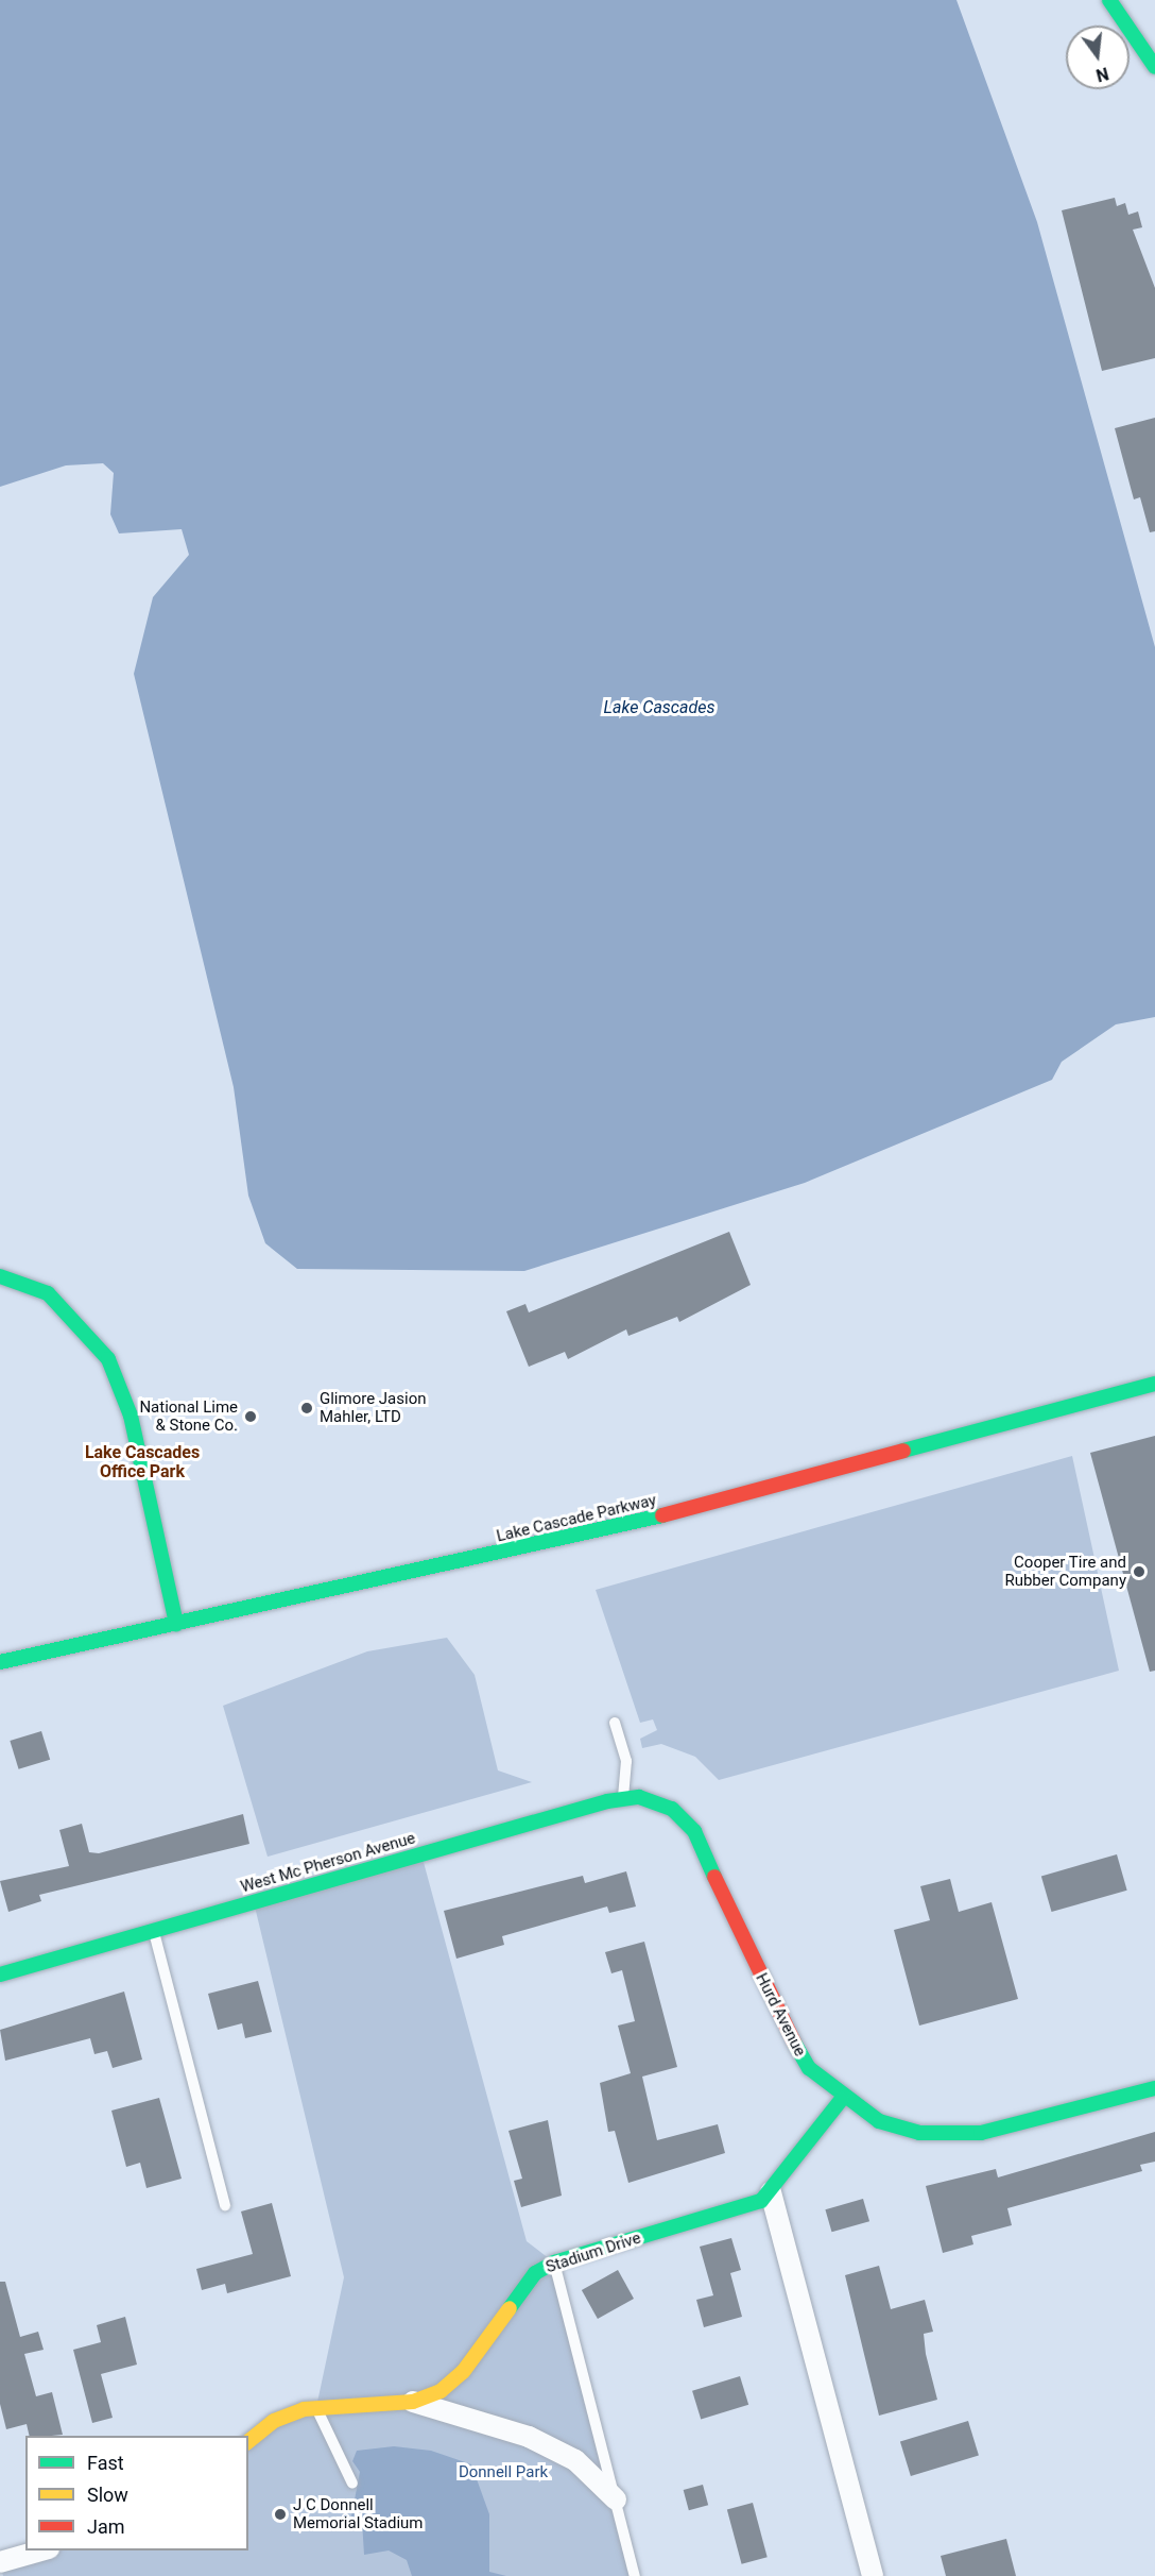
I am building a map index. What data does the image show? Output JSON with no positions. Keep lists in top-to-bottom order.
{
  "streets": {
    "street": [
      "Lake Cascade Parkway",
      "West Mc Pherson Avenue",
      "Hurd Avenue",
      "Stadium Drive"
    ]
  },
  "crossings": [
    ["West Mc Pherson Avenue", "Hurd Avenue"],
    ["Hurd Avenue", "Stadium Drive"]
  ],
  "districts": ["Lake Cascades Office Park"],
  "water": ["Lake Cascades"],
  "parks": ["Donnell Park"],
  "places": [
    "Glimore Jasion Mahler, LTD",
    "National Lime & Stone Co.",
    "Cooper Tire and Rubber Company",
    "J C Donnell Memorial Stadium"
  ],
  "legend": ["Fast", "Slow", "Jam"],
  "north": "bottom"
}
